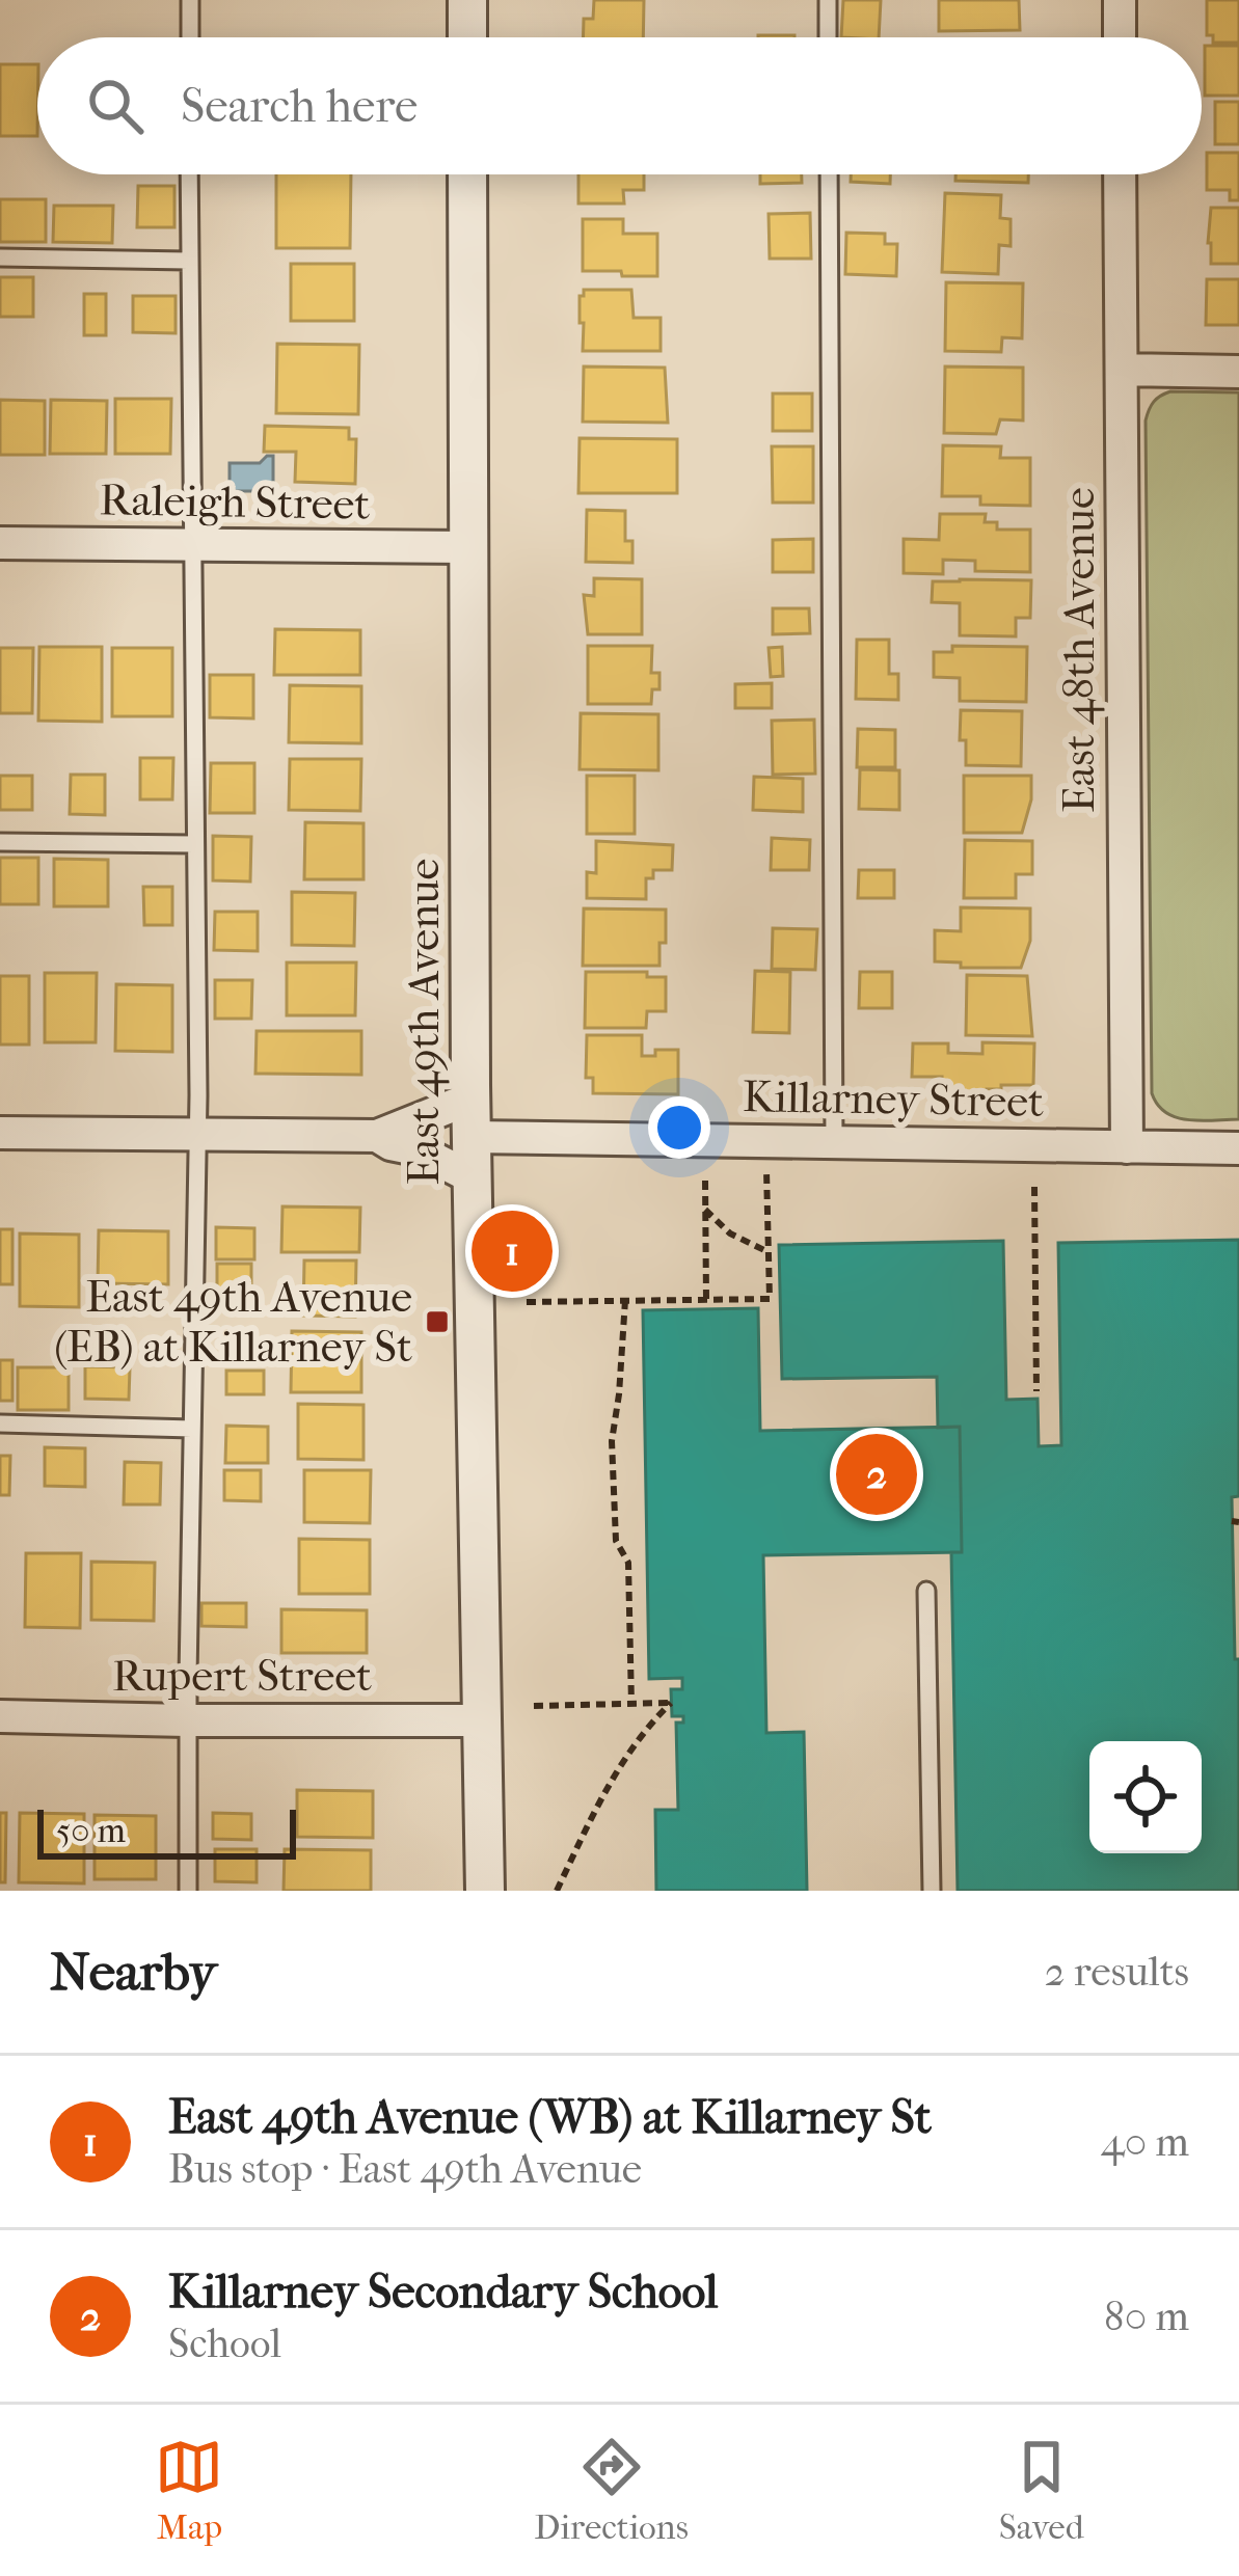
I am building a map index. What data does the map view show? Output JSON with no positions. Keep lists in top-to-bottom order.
{
  "streets": {
    "street": [
      "Raleigh Street",
      "East 48th Avenue",
      "East 49th Avenue",
      "Killarney Street",
      "Rupert Street"
    ]
  },
  "crossings": [
    ["Raleigh Street", "East 49th Avenue"],
    ["East 48th Avenue", "Killarney Street"],
    ["East 49th Avenue", "Killarney Street"],
    ["East 49th Avenue", "Rupert Street"]
  ],
  "places": {
    "transit": ["East 49th Avenue (EB) at Killarney St"]
  },
  "scale_bar": "50 m",
  "page": {
    "search": "Search here",
    "pins": ["1", "2"],
    "scale": "50 m",
    "heading": ["Nearby", "2 results"],
    "list": [
      {
        "mark": "1",
        "name": "East 49th Avenue (WB) at Killarney St",
        "note": "Bus stop · East 49th Avenue",
        "value": "40 m"
      },
      {
        "mark": "2",
        "name": "Killarney Secondary School",
        "note": "School",
        "value": "80 m"
      }
    ],
    "nav": ["Map", "Directions", "Saved"]
  }
}
